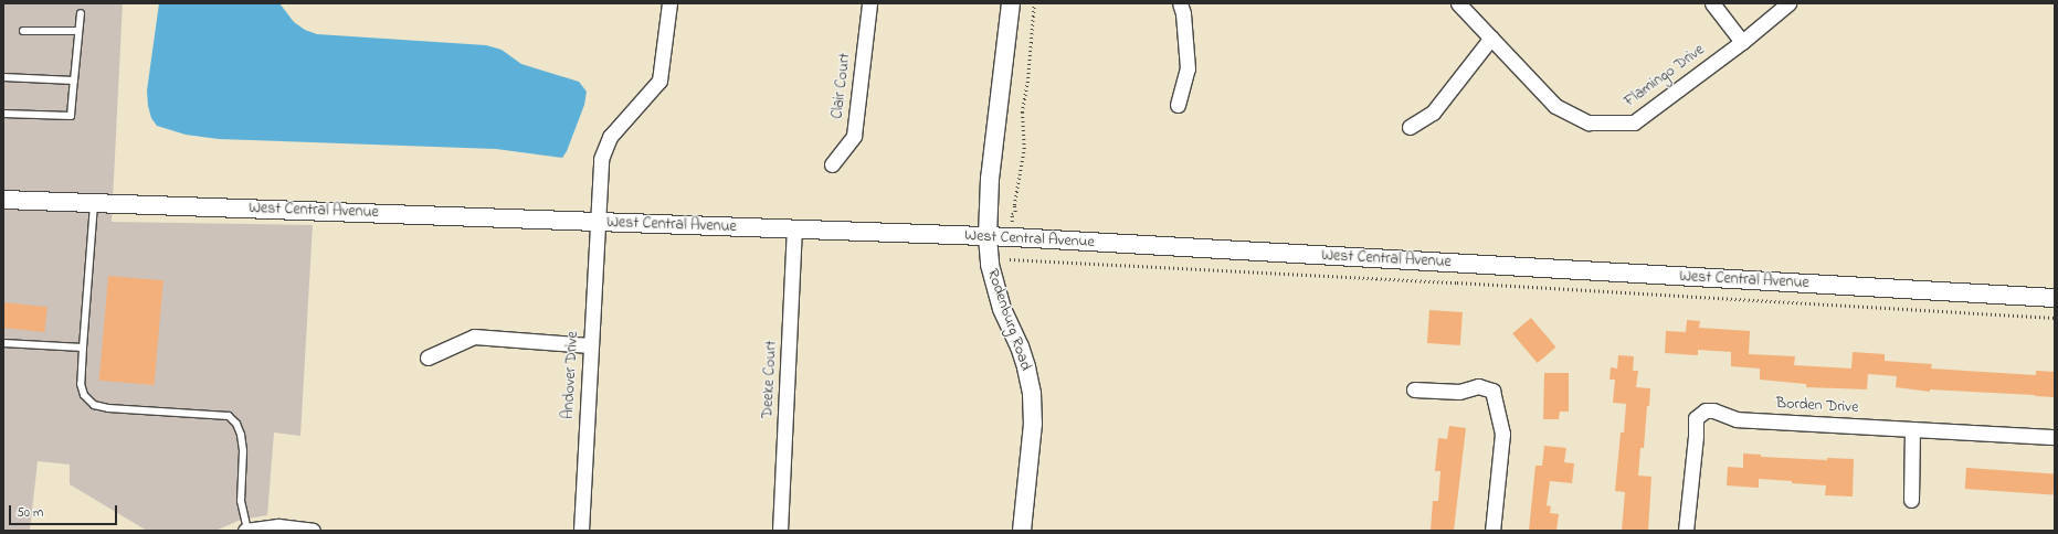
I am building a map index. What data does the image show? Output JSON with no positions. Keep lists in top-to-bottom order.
{
  "streets": {
    "street": [
      "Flamingo Drive",
      "Clair Court",
      "West Central Avenue",
      "Rodenburg Road",
      "Andover Drive",
      "Deeke Court",
      "Borden Drive"
    ]
  },
  "crossings": [
    ["West Central Avenue", "Rodenburg Road"],
    ["West Central Avenue", "Andover Drive"],
    ["West Central Avenue", "Deeke Court"]
  ],
  "scale_bar": "50 m"
}
